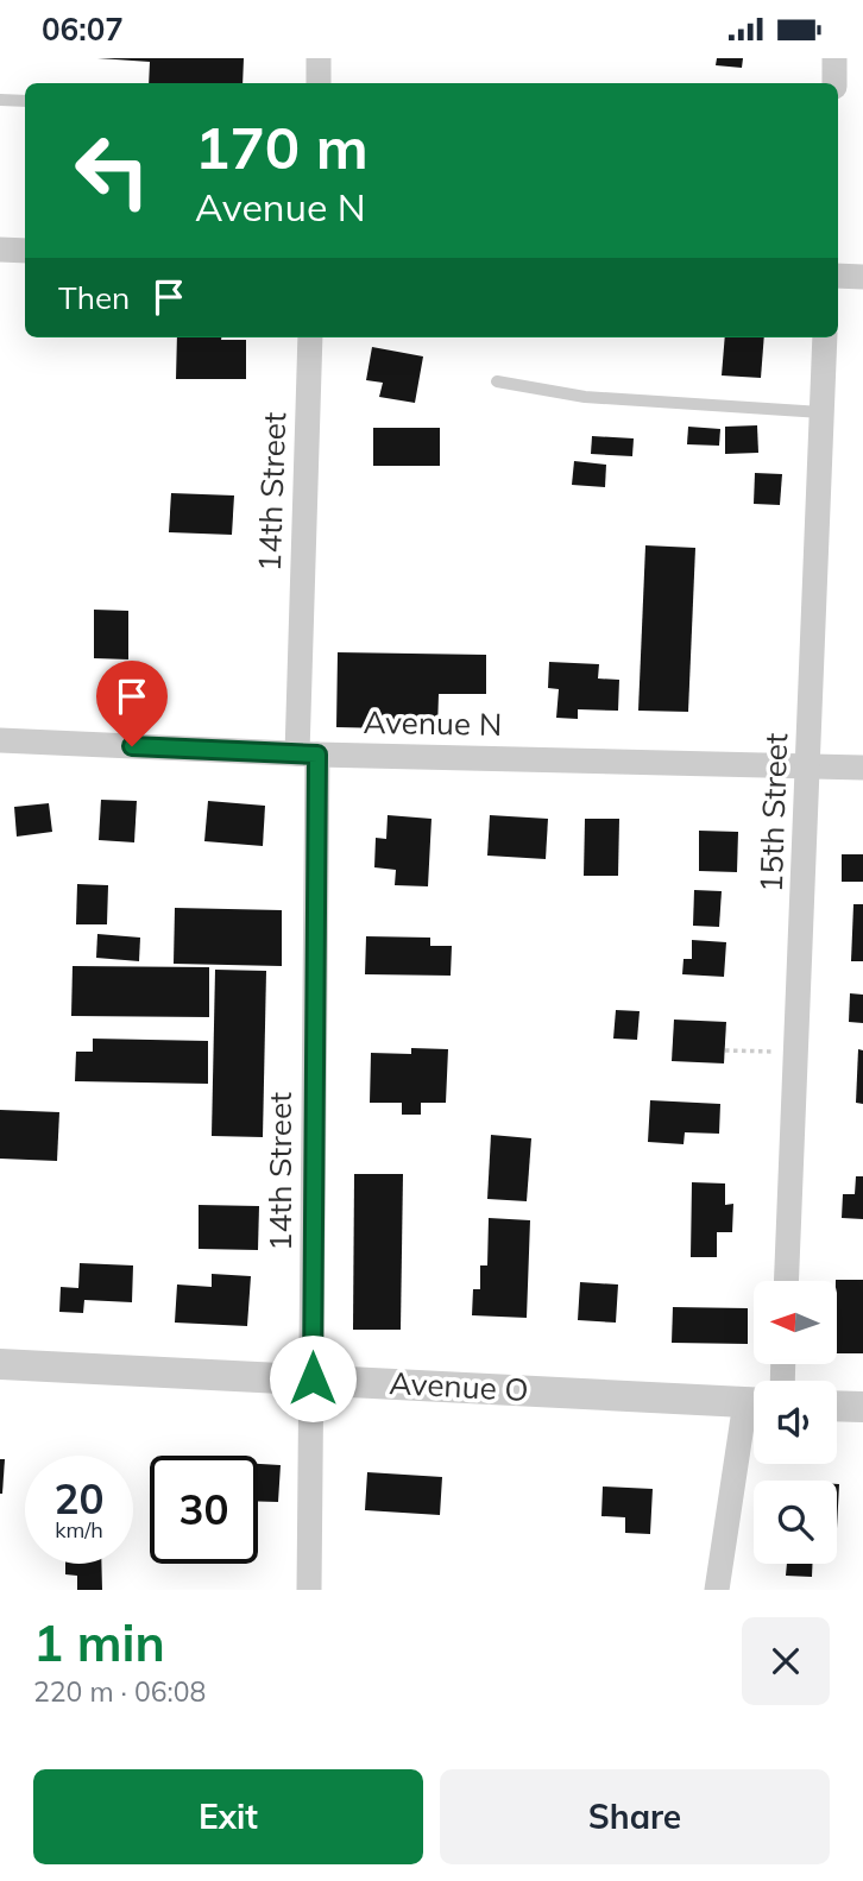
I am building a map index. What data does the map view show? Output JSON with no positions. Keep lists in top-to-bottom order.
{
  "streets": {
    "street": [
      "14th Street",
      "Avenue N",
      "15th Street",
      "Avenue O"
    ]
  },
  "crossings": [
    ["14th Street", "Avenue N"],
    ["14th Street", "Avenue O"],
    ["Avenue N", "15th Street"]
  ],
  "north": "left",
  "page": {
    "status": "06:07",
    "turn": ["170 m", "Avenue N"],
    "then": "Then",
    "speed": "20 km/h",
    "limit": "30",
    "heading": ["1 min", "220 m · 06:08"],
    "buttons": ["Exit", "Share"]
  }
}
